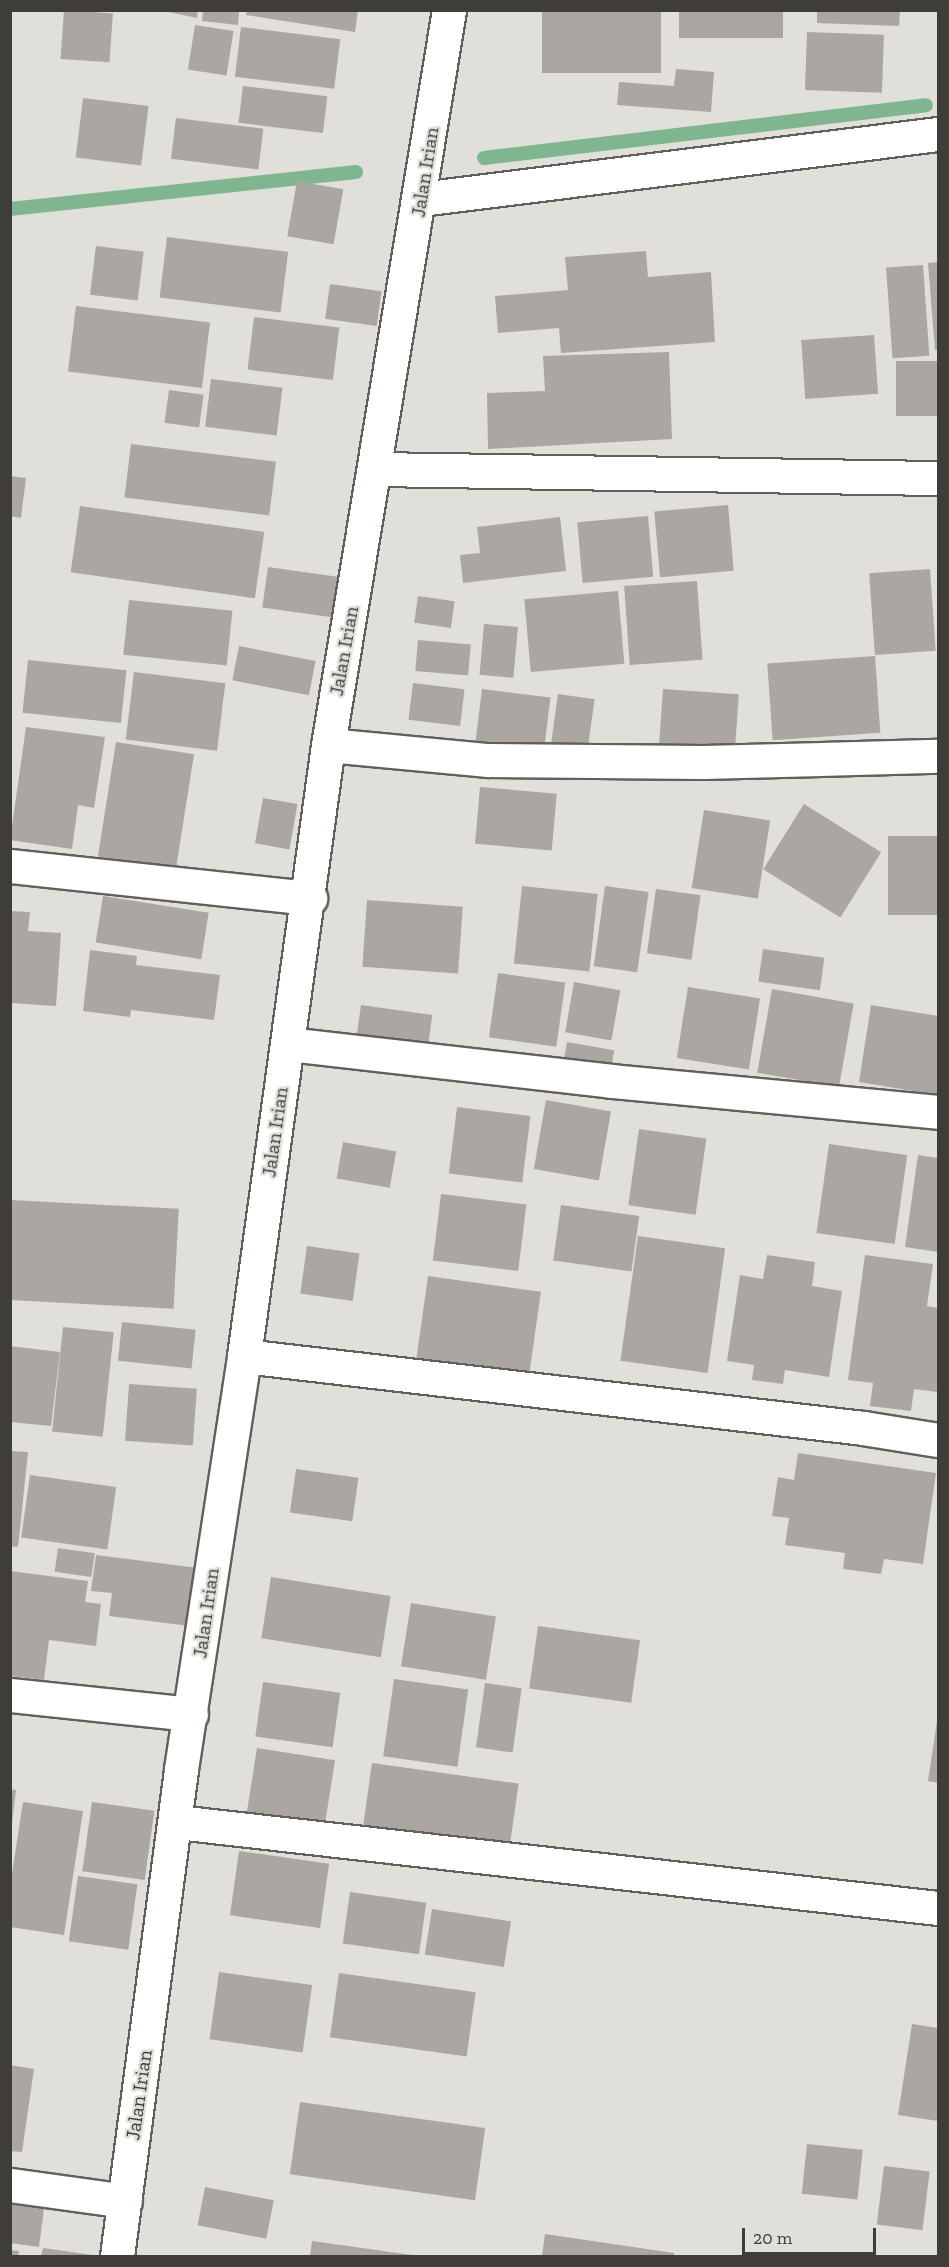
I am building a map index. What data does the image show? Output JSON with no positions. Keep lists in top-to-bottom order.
{
  "streets": {
    "street": ["Jalan Irian"]
  },
  "scale_bar": "20 m"
}
